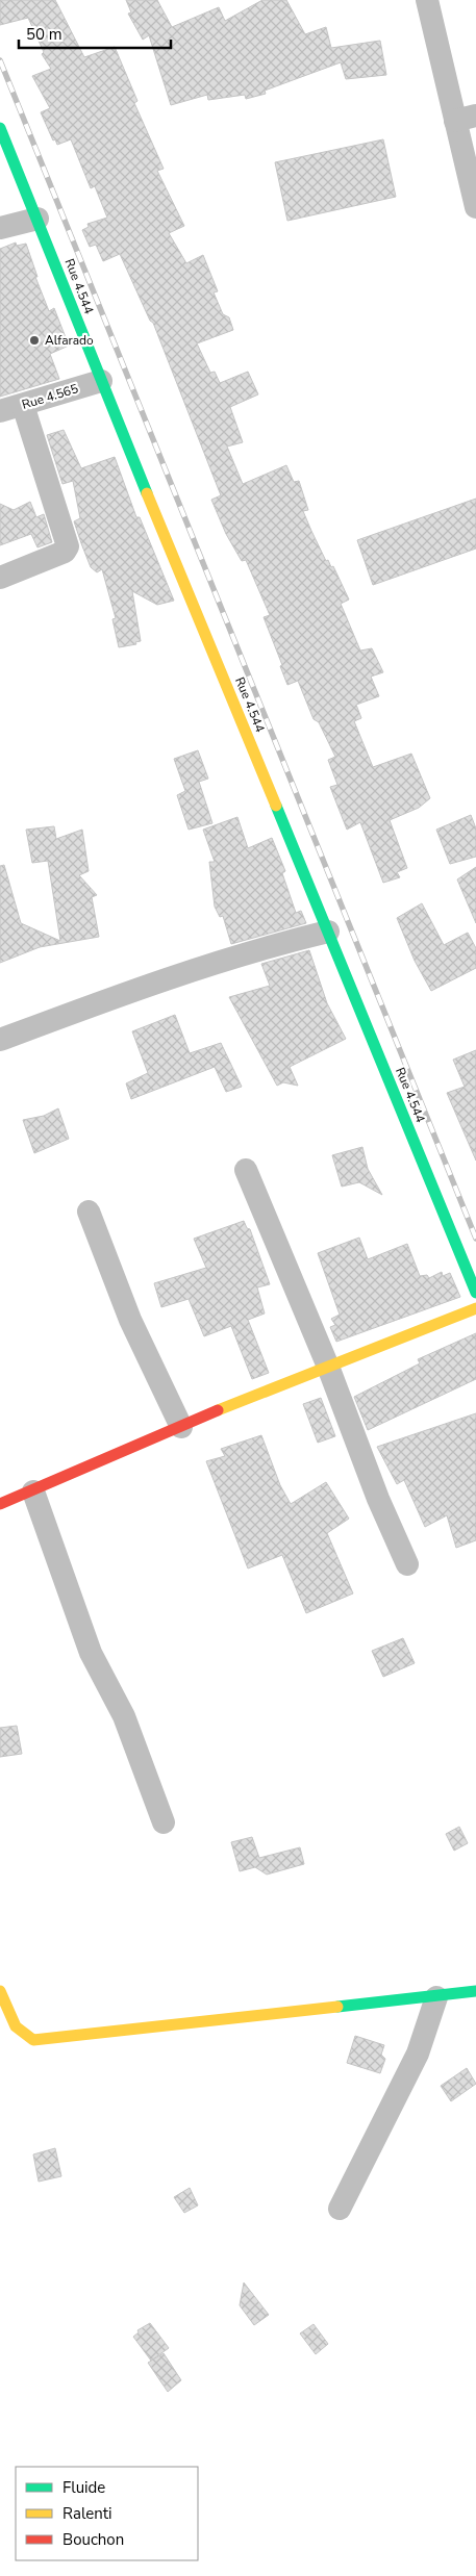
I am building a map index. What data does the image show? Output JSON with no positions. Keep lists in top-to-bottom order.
{
  "streets": {
    "street": ["Rue 4.544", "Rue 4.565"]
  },
  "crossings": [
    ["Rue 4.544", "Rue 4.565"]
  ],
  "places": ["Alfarado"],
  "legend": ["Fluide", "Ralenti", "Bouchon"],
  "scale_bar": "50 m"
}
